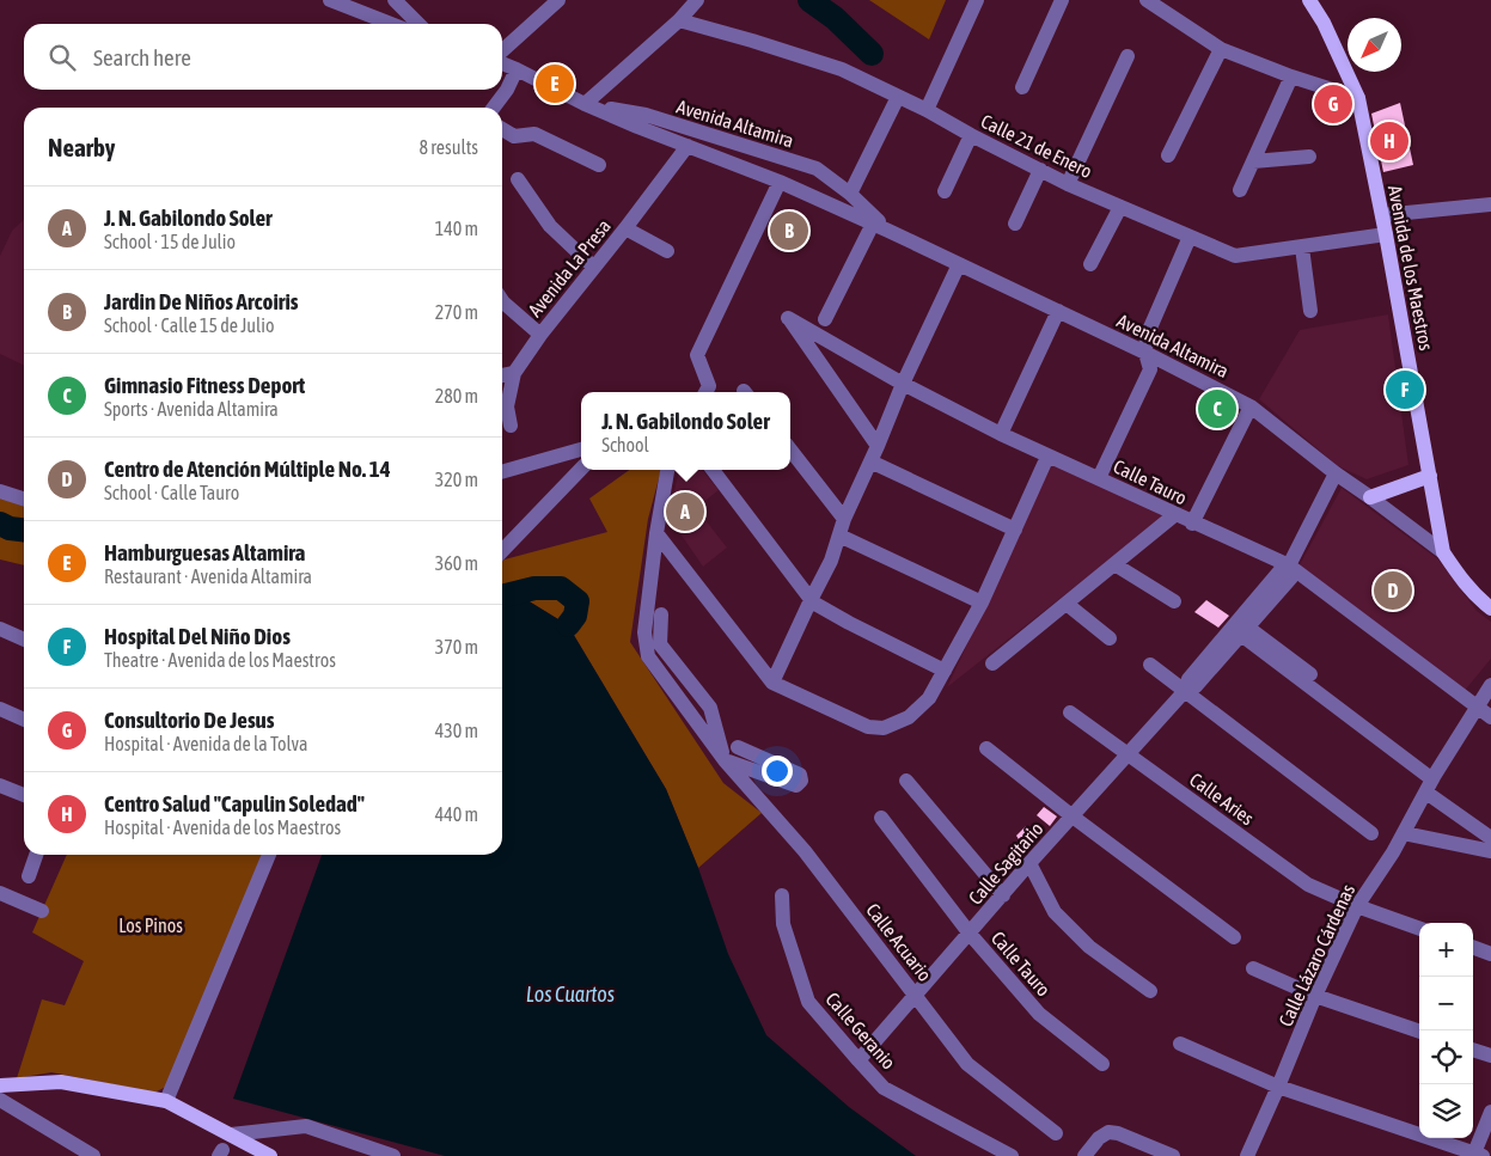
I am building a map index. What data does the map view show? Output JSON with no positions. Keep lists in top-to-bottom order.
{
  "streets": {
    "main road": ["Avenida Altamira", "Avenida de los Maestros"],
    "street": [
      "Calle 21 de Enero",
      "Avenida La Presa",
      "Calle Tauro",
      "Calle Aries",
      "Calle Sagitario",
      "Calle Acuario",
      "Calle Lázaro Cárdenas",
      "Calle Geranio"
    ]
  },
  "crossings": [
    ["Avenida Altamira", "Avenida La Presa"],
    ["Avenida Altamira", "Avenida de los Maestros"],
    ["Calle 21 de Enero", "Avenida de los Maestros"],
    ["Calle Tauro", "Calle Sagitario"],
    ["Calle Tauro", "Calle Lázaro Cárdenas"],
    ["Calle Aries", "Calle Sagitario"],
    ["Calle Aries", "Calle Lázaro Cárdenas"],
    ["Calle Sagitario", "Calle Acuario"],
    ["Calle Sagitario", "Calle Geranio"]
  ],
  "water": ["Los Cuartos"],
  "parks": ["Los Pinos"],
  "north": "bottom left",
  "page": {
    "search": "Search here",
    "pins": [
      "E",
      "G",
      "H",
      "B",
      "F",
      "C",
      "A",
      "D"
    ],
    "heading": ["Nearby", "8 results"],
    "list": [
      {
        "mark": "A",
        "name": "J. N. Gabilondo Soler",
        "note": "School · 15 de Julio",
        "value": "140 m"
      },
      {
        "mark": "B",
        "name": "Jardin De Niños Arcoiris",
        "note": "School · Calle 15 de Julio",
        "value": "270 m"
      },
      {
        "mark": "C",
        "name": "Gimnasio Fitness Deport",
        "note": "Sports · Avenida Altamira",
        "value": "280 m"
      },
      {
        "mark": "D",
        "name": "Centro de Atención Múltiple No. 14",
        "note": "School · Calle Tauro",
        "value": "320 m"
      },
      {
        "mark": "E",
        "name": "Hamburguesas Altamira",
        "note": "Restaurant · Avenida Altamira",
        "value": "360 m"
      },
      {
        "mark": "F",
        "name": "Hospital Del Niño Dios",
        "note": "Theatre · Avenida de los Maestros",
        "value": "370 m"
      },
      {
        "mark": "G",
        "name": "Consultorio De Jesus",
        "note": "Hospital · Avenida de la Tolva",
        "value": "430 m"
      },
      {
        "mark": "H",
        "name": "Centro Salud \"Capulin Soledad\"",
        "note": "Hospital · Avenida de los Maestros",
        "value": "440 m"
      }
    ],
    "popup": ["J. N. Gabilondo Soler", "School"],
    "map_buttons": ["+", "−"]
  }
}
